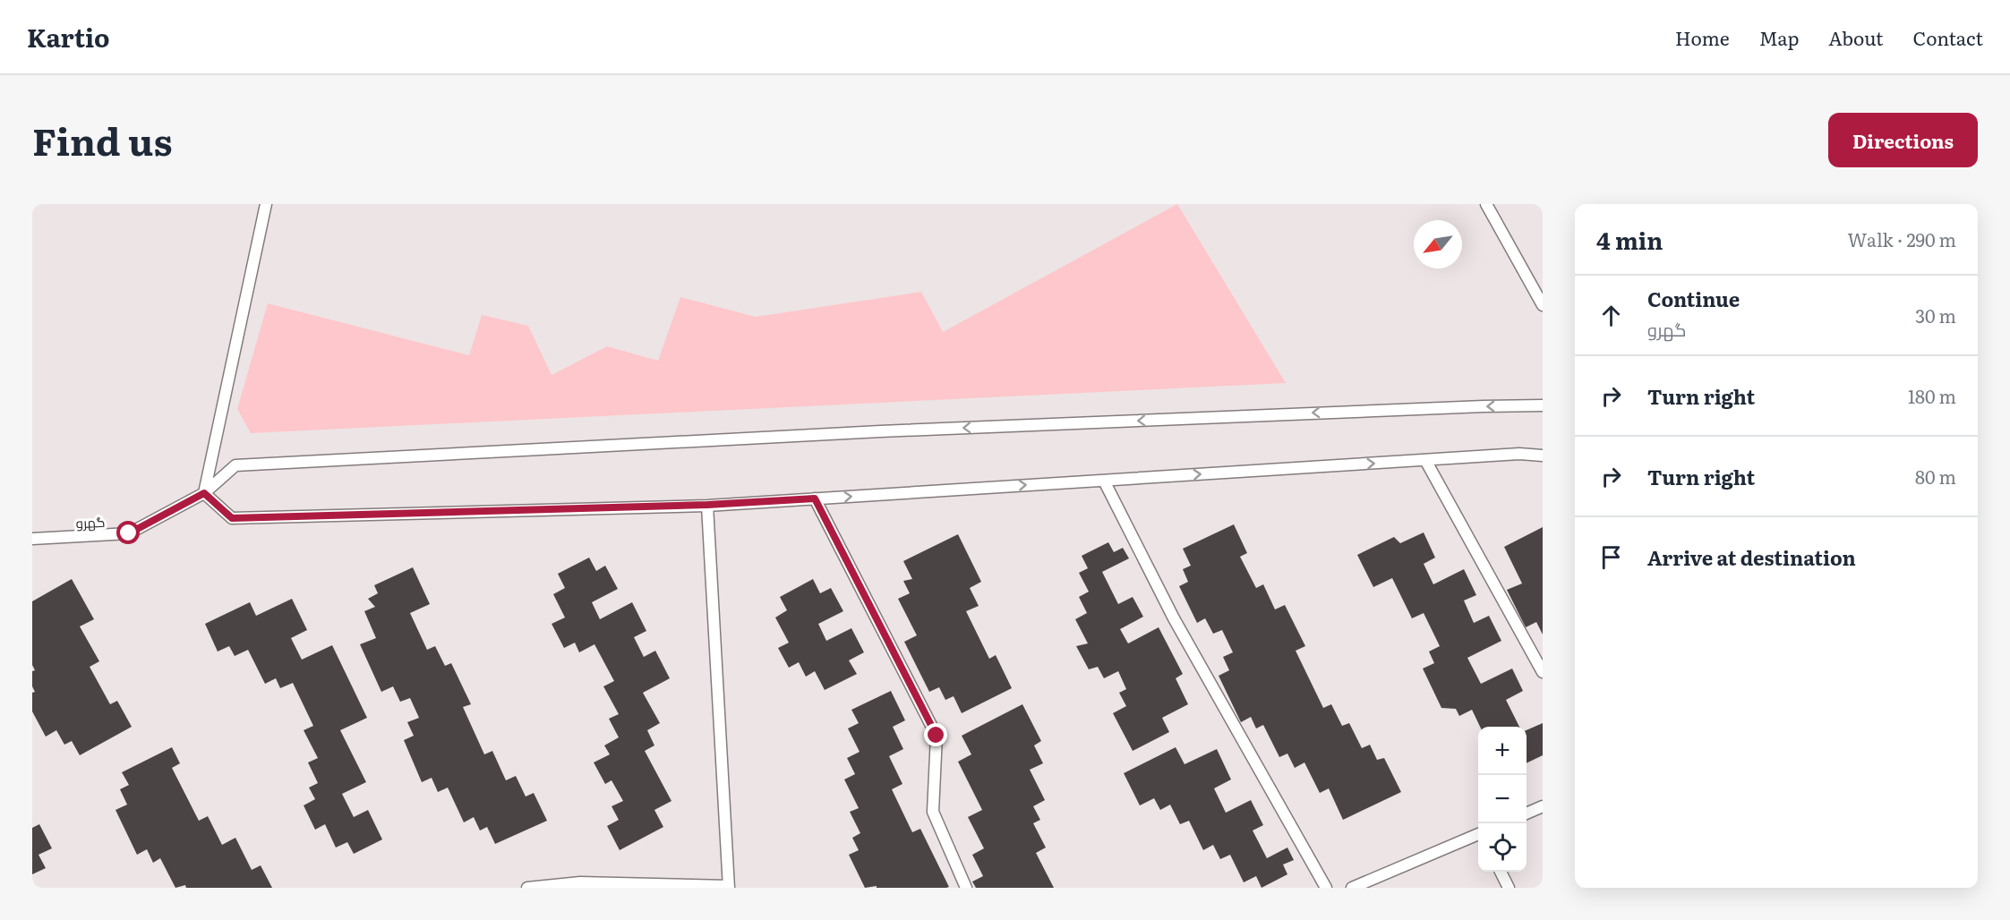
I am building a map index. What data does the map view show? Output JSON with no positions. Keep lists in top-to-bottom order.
{
  "streets": {
    "lane": ["گهرو"]
  },
  "north": "bottom left",
  "page": {
    "header": "Kartio",
    "nav": [
      "Home",
      "Map",
      "About",
      "Contact"
    ],
    "title": "Find us",
    "buttons": "Directions",
    "heading": ["4 min", "Walk · 290 m"],
    "list": [
      ["Continue", "گهرو", "30 m"],
      ["Turn right", "180 m"],
      ["Turn right", "80 m"],
      "Arrive at destination"
    ],
    "map_buttons": ["+", "−"]
  }
}
